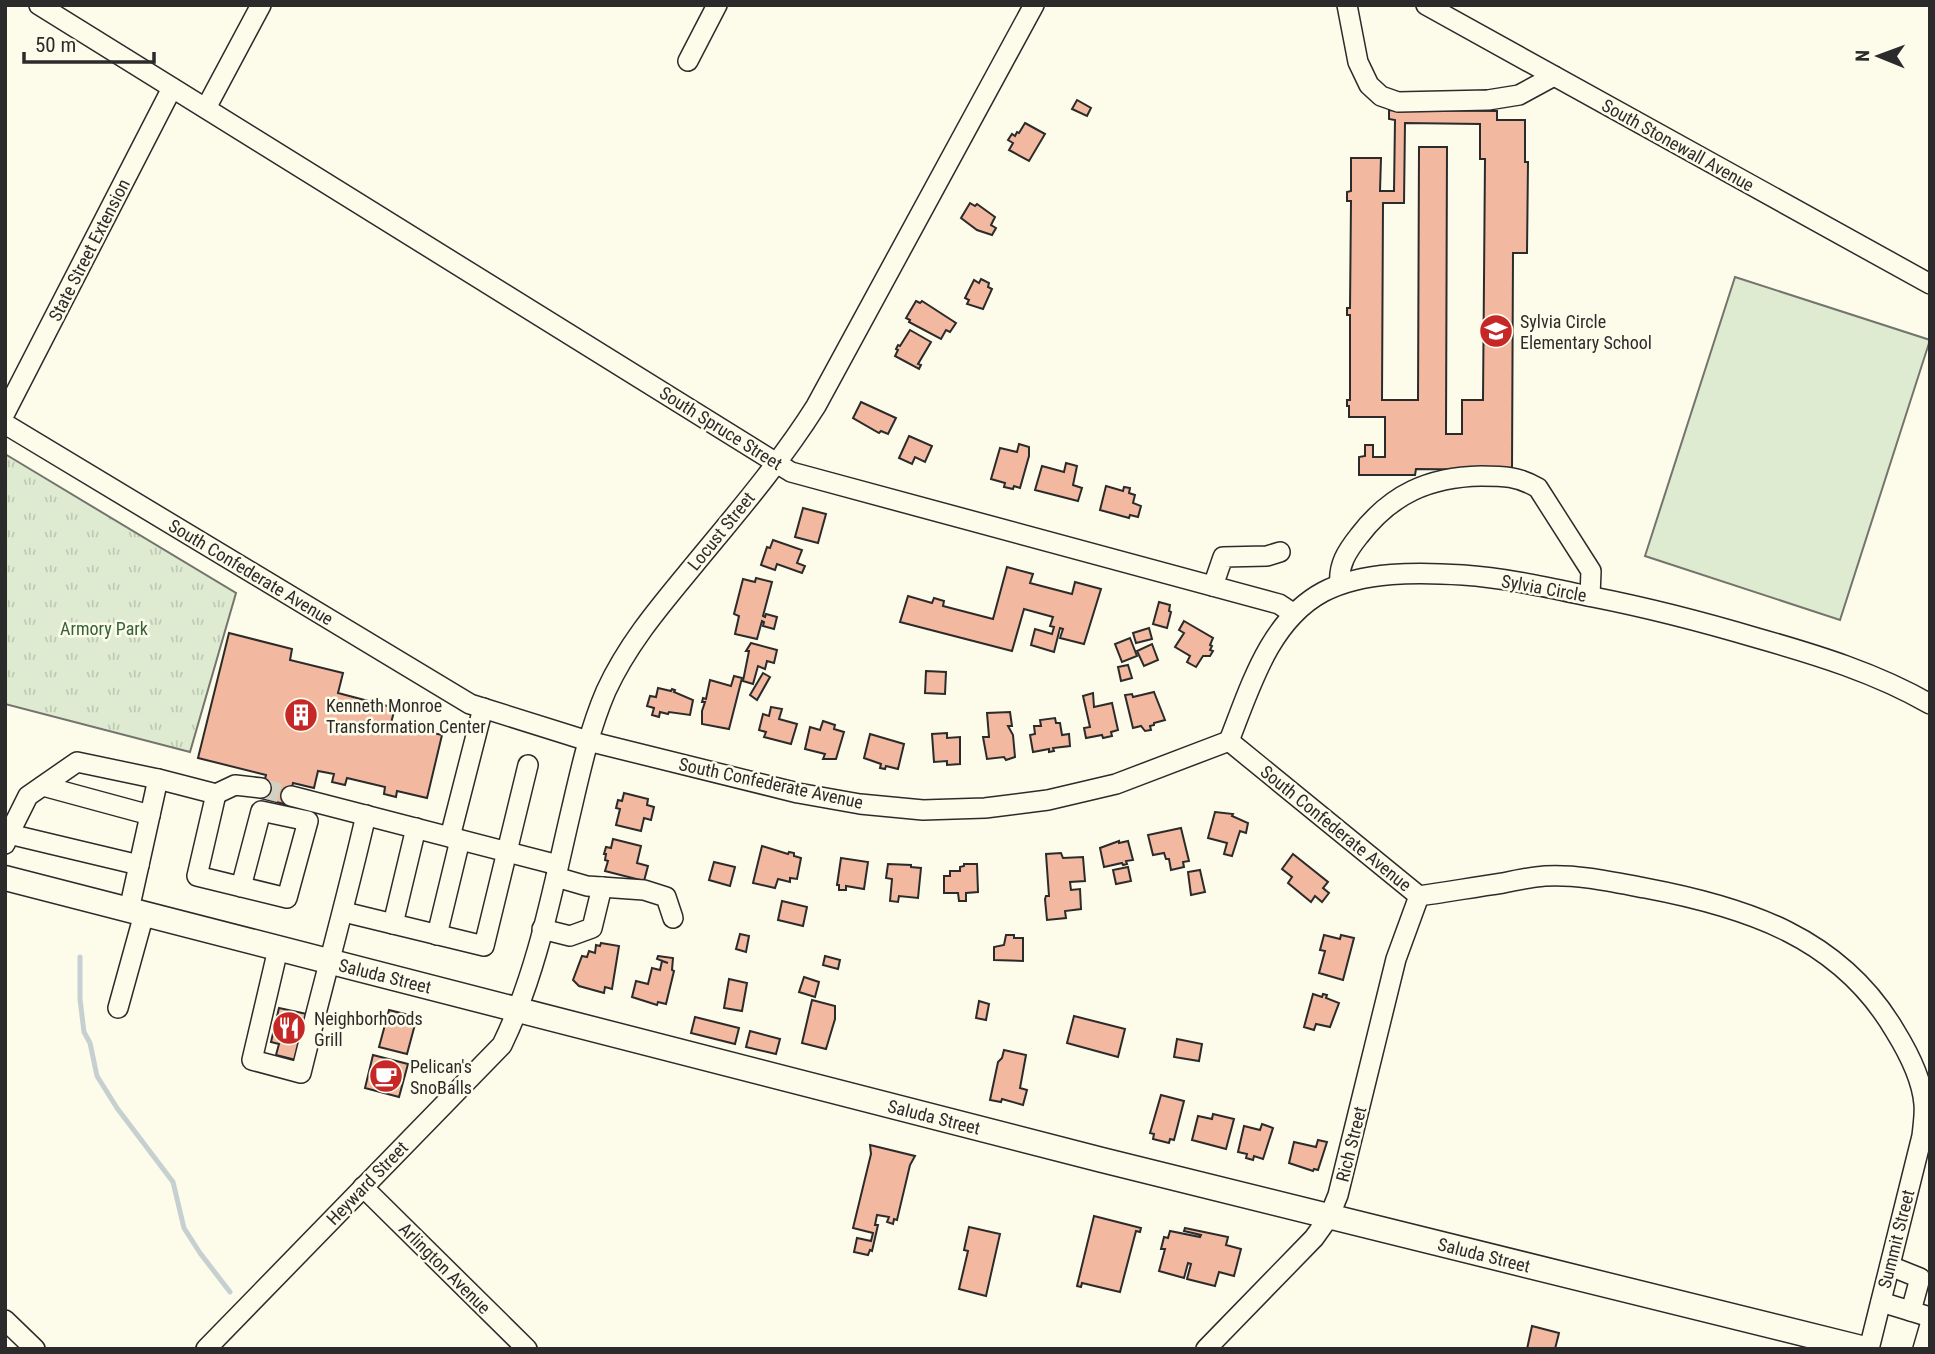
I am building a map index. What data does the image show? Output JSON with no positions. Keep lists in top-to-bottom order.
{
  "streets": {
    "main road": ["Saluda Street"],
    "street": [
      "South Stonewall Avenue",
      "State Street Extension",
      "South Spruce Street",
      "Locust Street",
      "South Confederate Avenue",
      "Sylvia Circle",
      "Rich Street",
      "Heyward Street",
      "Summit Street",
      "Arlington Avenue"
    ]
  },
  "crossings": [
    ["State Street Extension", "South Spruce Street"],
    ["South Spruce Street", "Locust Street"],
    ["South Spruce Street", "Sylvia Circle"],
    ["Locust Street", "South Confederate Avenue"],
    ["Locust Street", "Saluda Street"],
    ["Locust Street", "Heyward Street"],
    ["South Confederate Avenue", "Sylvia Circle"],
    ["South Confederate Avenue", "Rich Street"],
    ["South Confederate Avenue", "Summit Street"],
    ["Saluda Street", "Rich Street"],
    ["Saluda Street", "Heyward Street"],
    ["Saluda Street", "Summit Street"],
    ["Heyward Street", "Arlington Avenue"]
  ],
  "parks": ["Armory Park"],
  "places": {
    "school or university": ["Sylvia Circle Elementary School"],
    "building": ["Kenneth Monroe Transformation Center"],
    "restaurant": ["Neighborhoods Grill"],
    "cafe": ["Pelican's SnoBalls"]
  },
  "scale_bar": "50 m",
  "north": "left"
}
